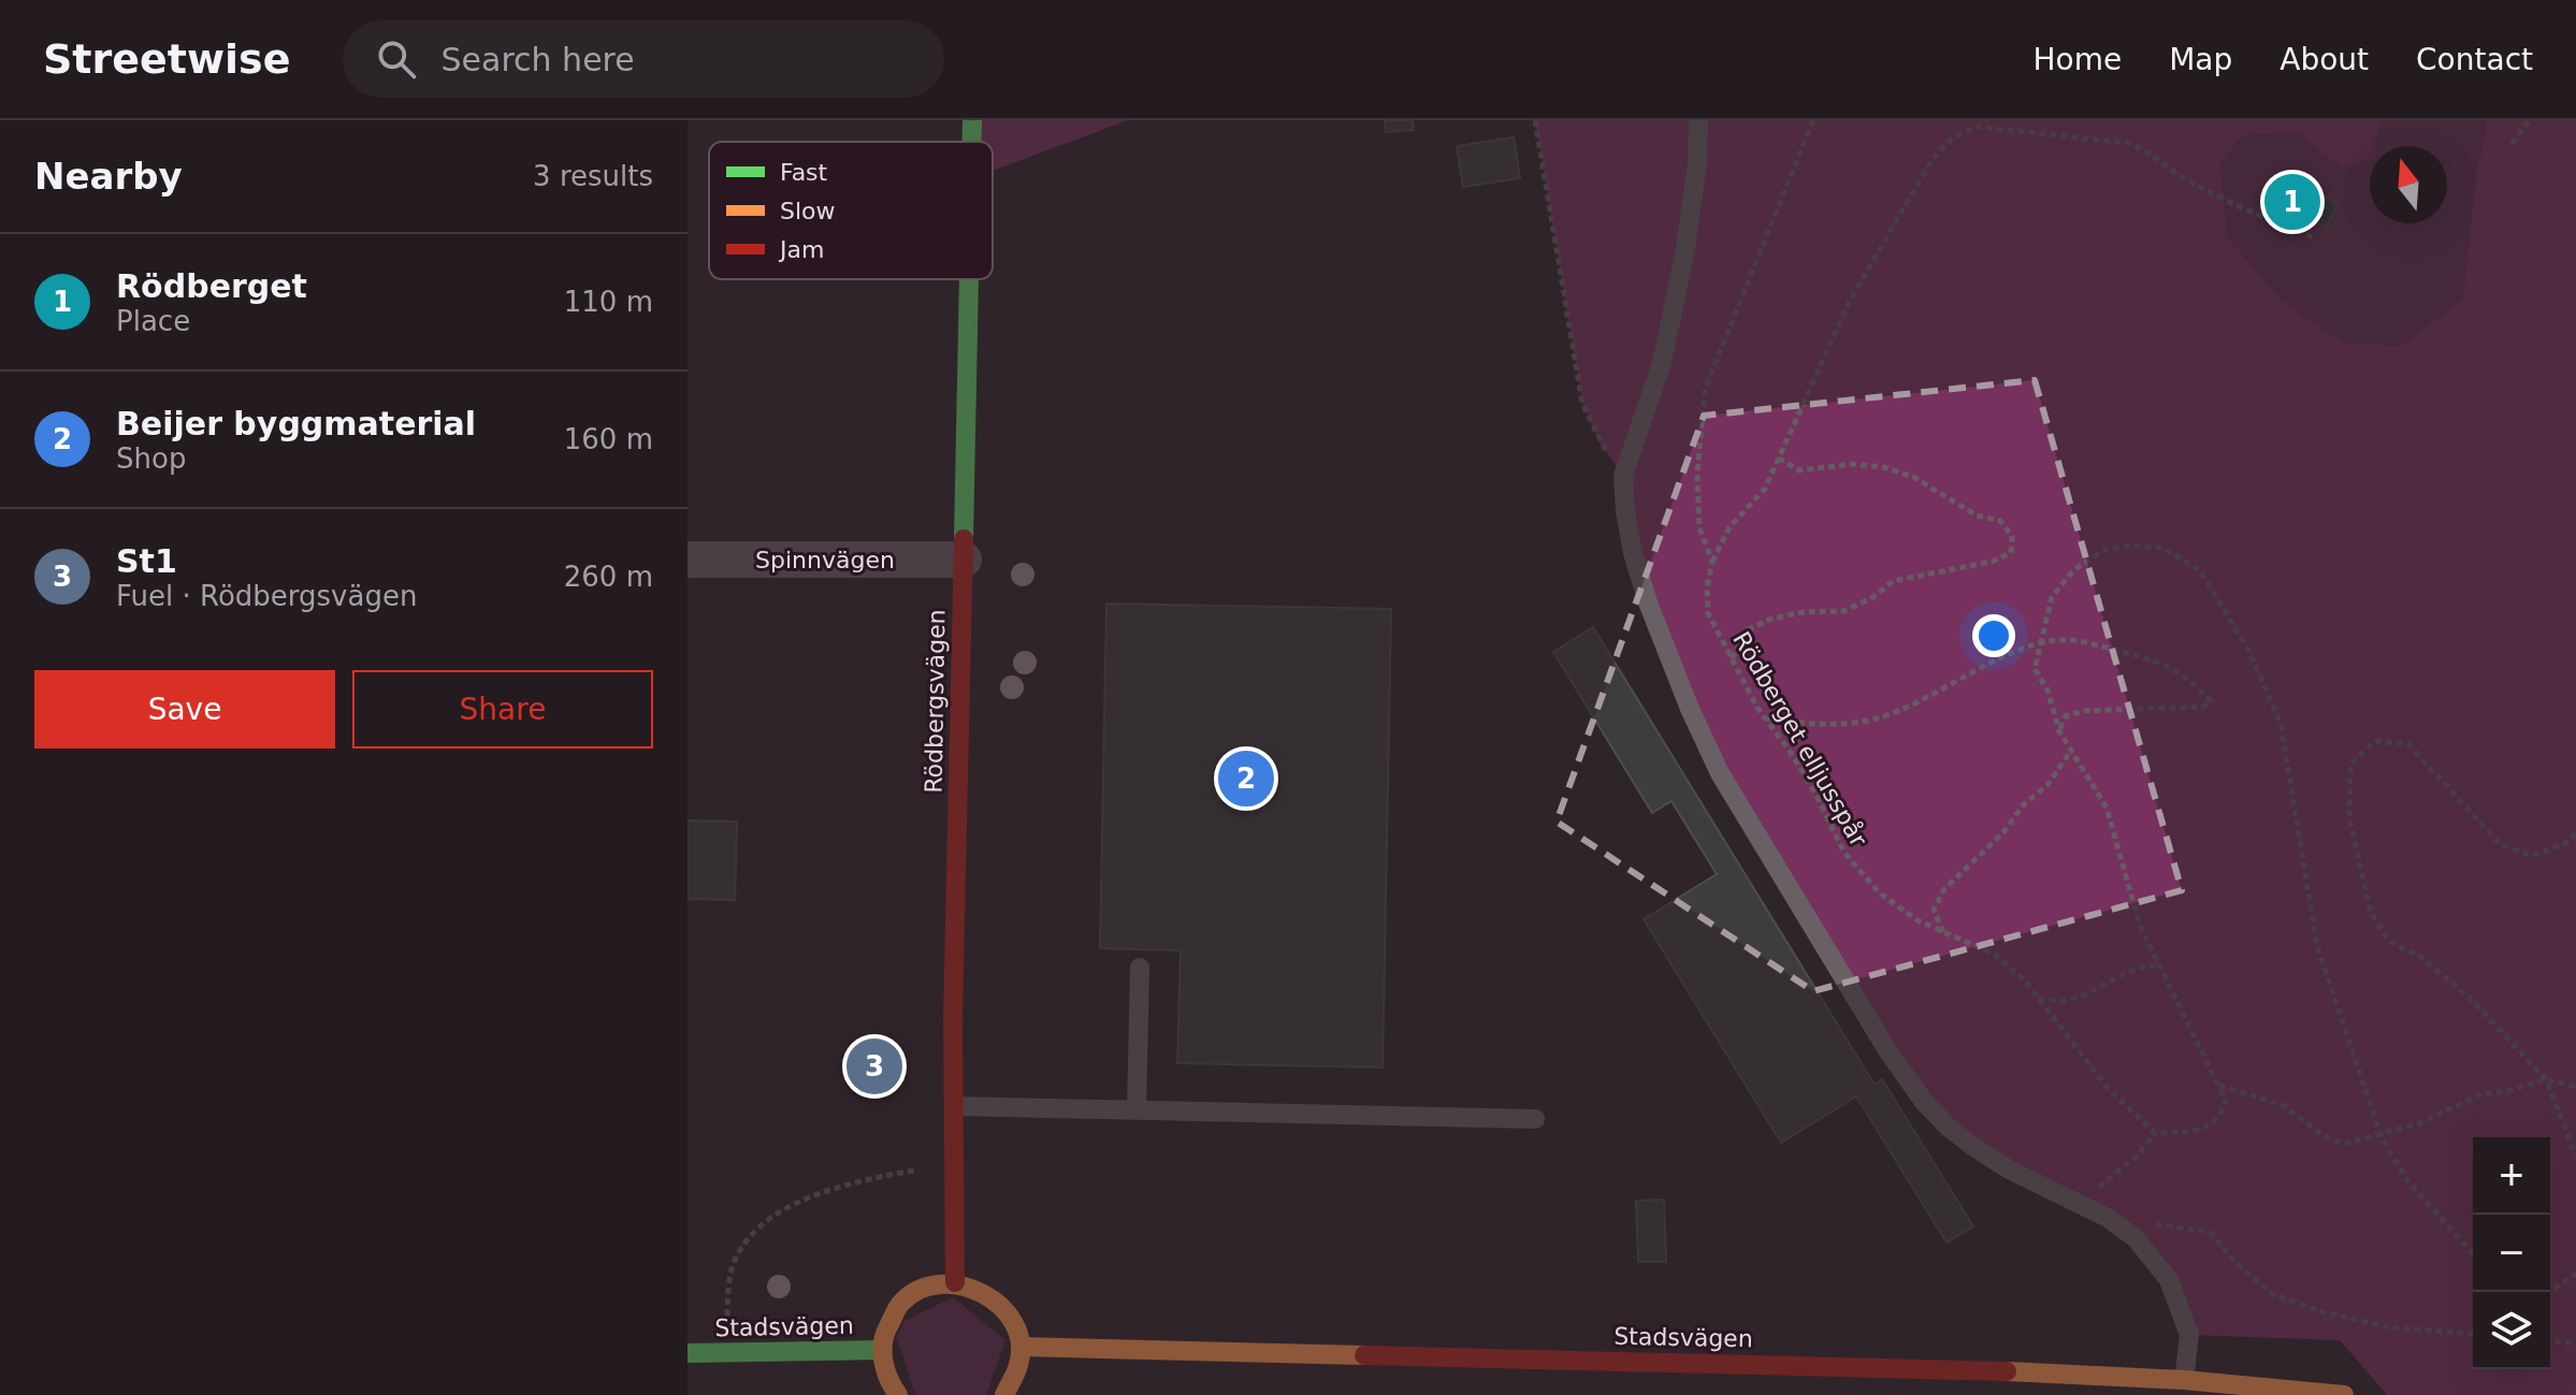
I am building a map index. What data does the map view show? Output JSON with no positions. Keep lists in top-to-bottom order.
{
  "streets": {
    "main road": ["Rödbergsvägen", "Stadsvägen"],
    "street": ["Spinnvägen"],
    "path": ["Rödberget elljusspår"]
  },
  "crossings": [
    ["Spinnvägen", "Rödbergsvägen"]
  ],
  "legend": ["Fast", "Slow", "Jam"],
  "north": "top",
  "page": {
    "header": "Streetwise",
    "search": "Search here",
    "nav": [
      "Home",
      "Map",
      "About",
      "Contact"
    ],
    "heading": ["Nearby", "3 results"],
    "pins": ["1", "2", "3"],
    "list": [
      {
        "mark": "1",
        "name": "Rödberget",
        "note": "Place",
        "value": "110 m"
      },
      {
        "mark": "2",
        "name": "Beijer byggmaterial",
        "note": "Shop",
        "value": "160 m"
      },
      {
        "mark": "3",
        "name": "St1",
        "note": "Fuel · Rödbergsvägen",
        "value": "260 m"
      }
    ],
    "buttons": ["Save", "Share"],
    "map_buttons": ["+", "−"]
  }
}
